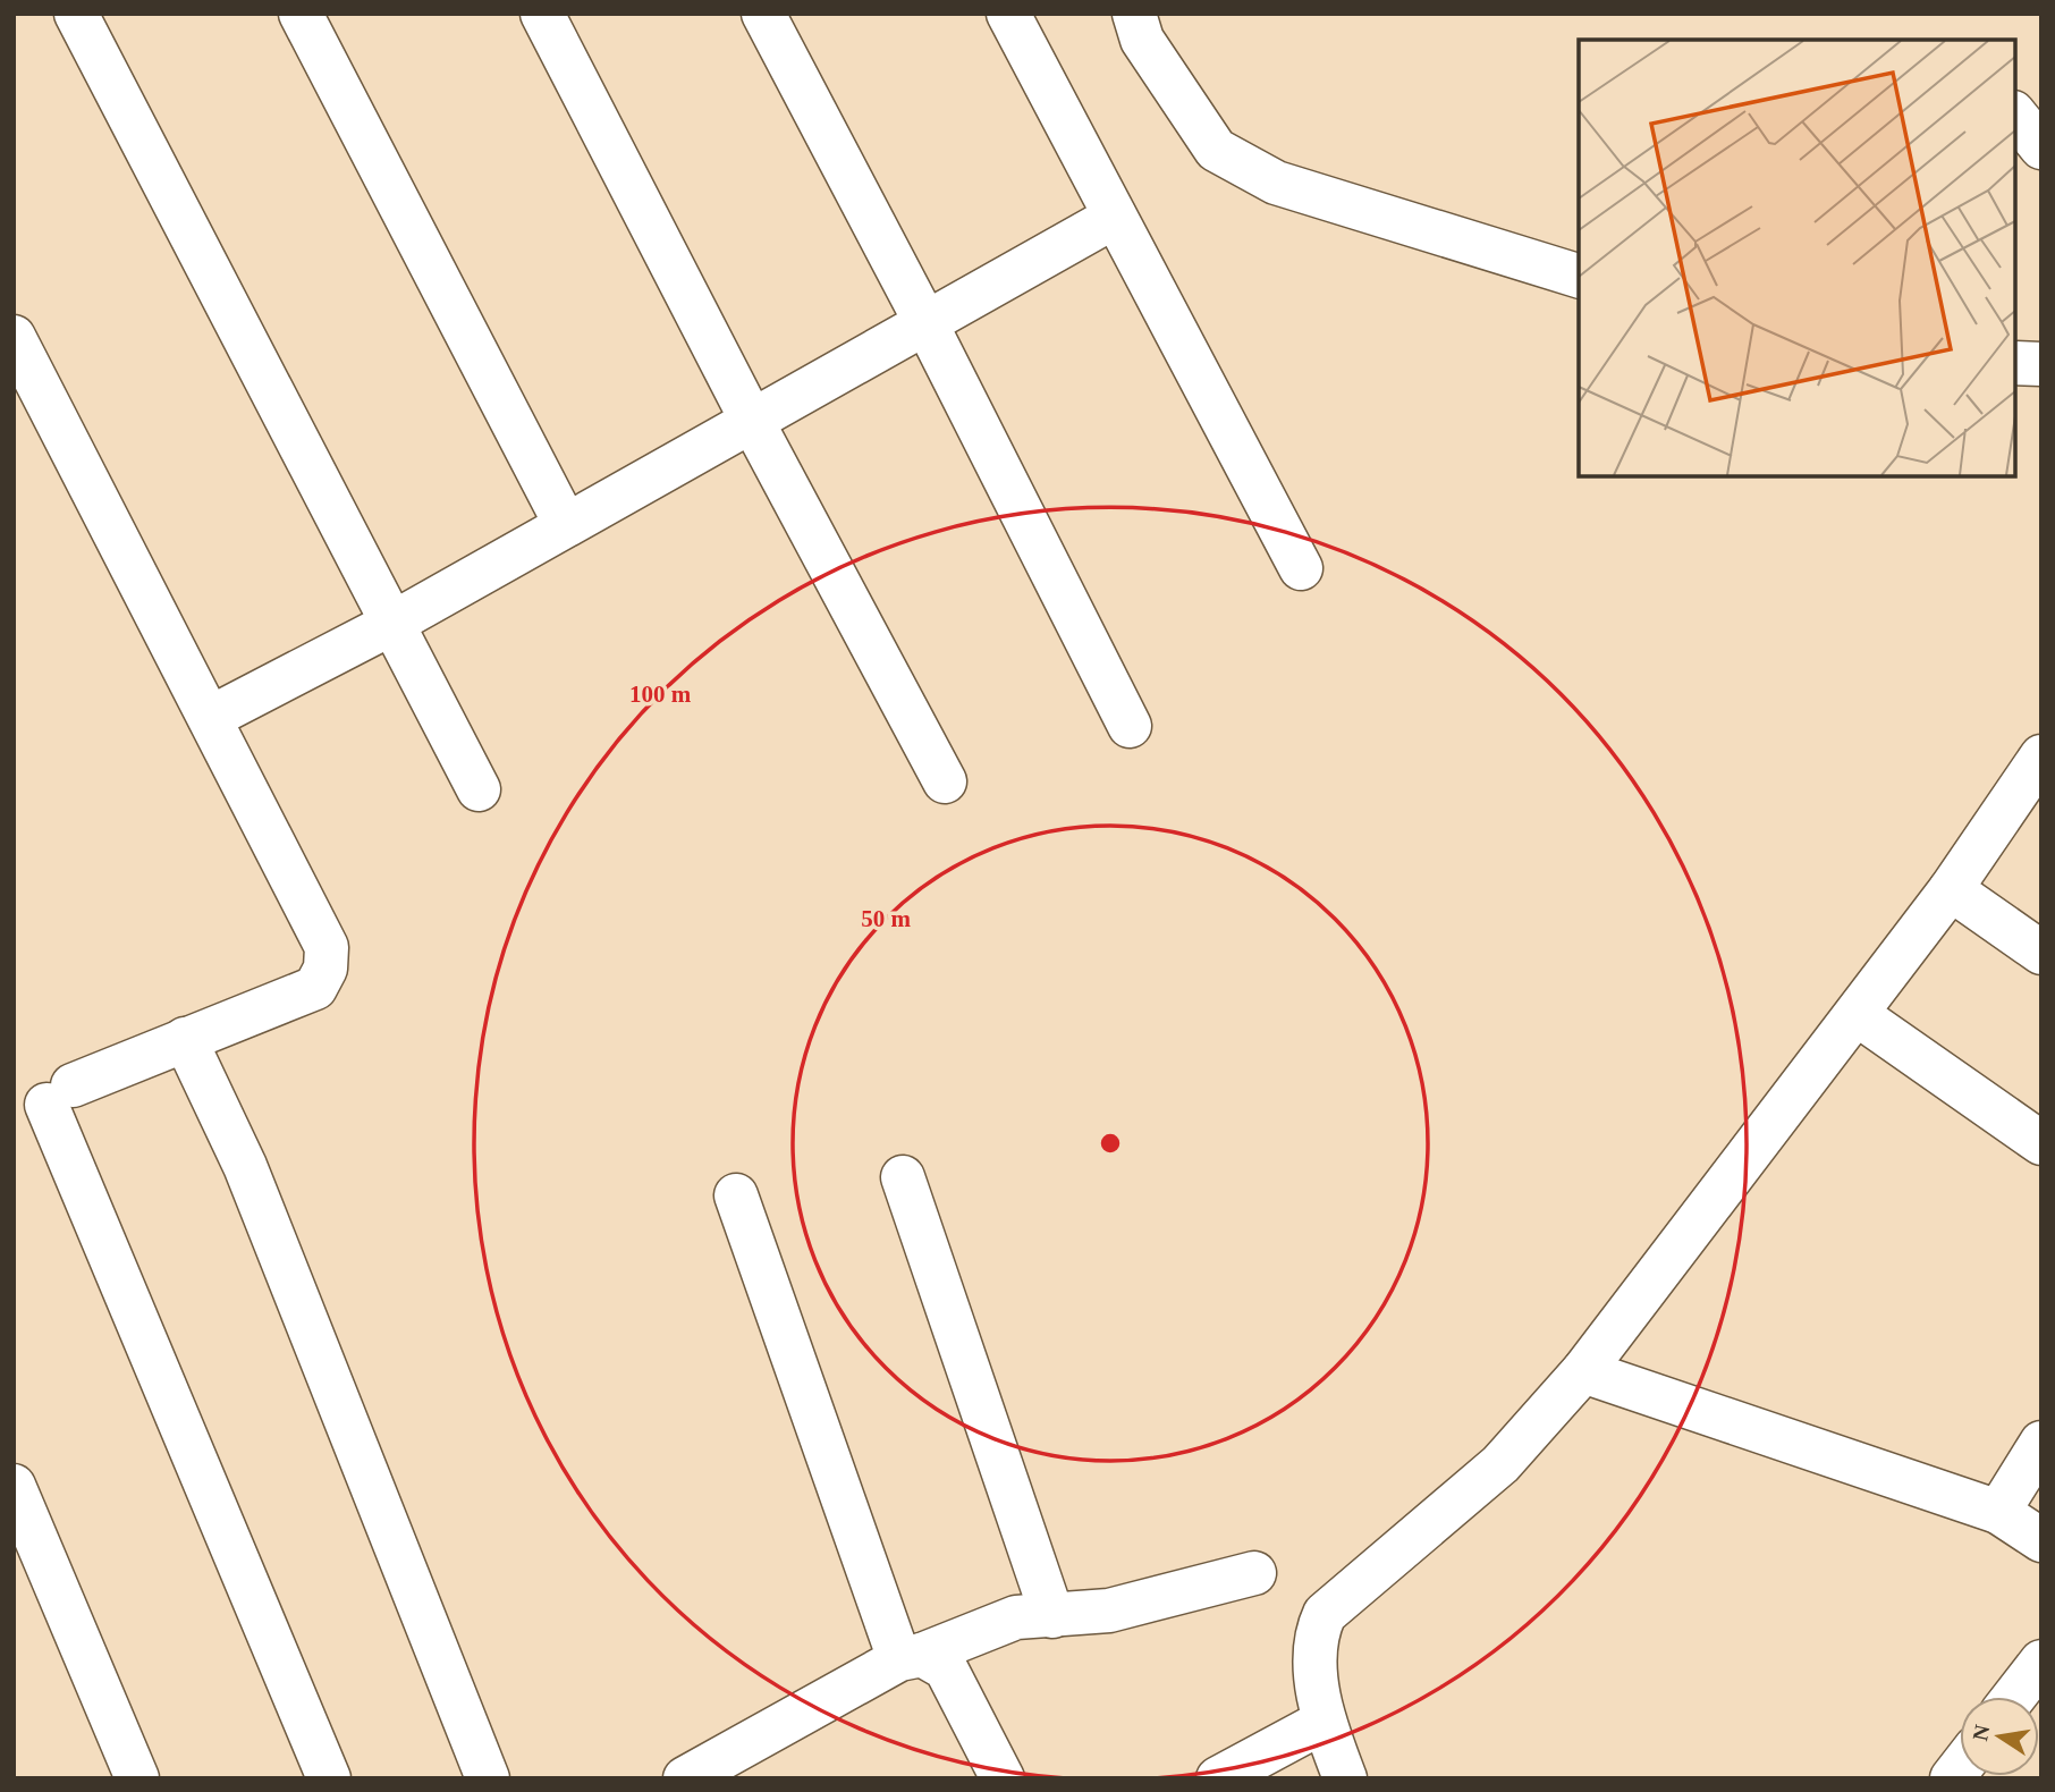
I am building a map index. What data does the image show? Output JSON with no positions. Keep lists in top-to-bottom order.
{
  "north": "left",
  "rings": ["100 m", "50 m"]
}
